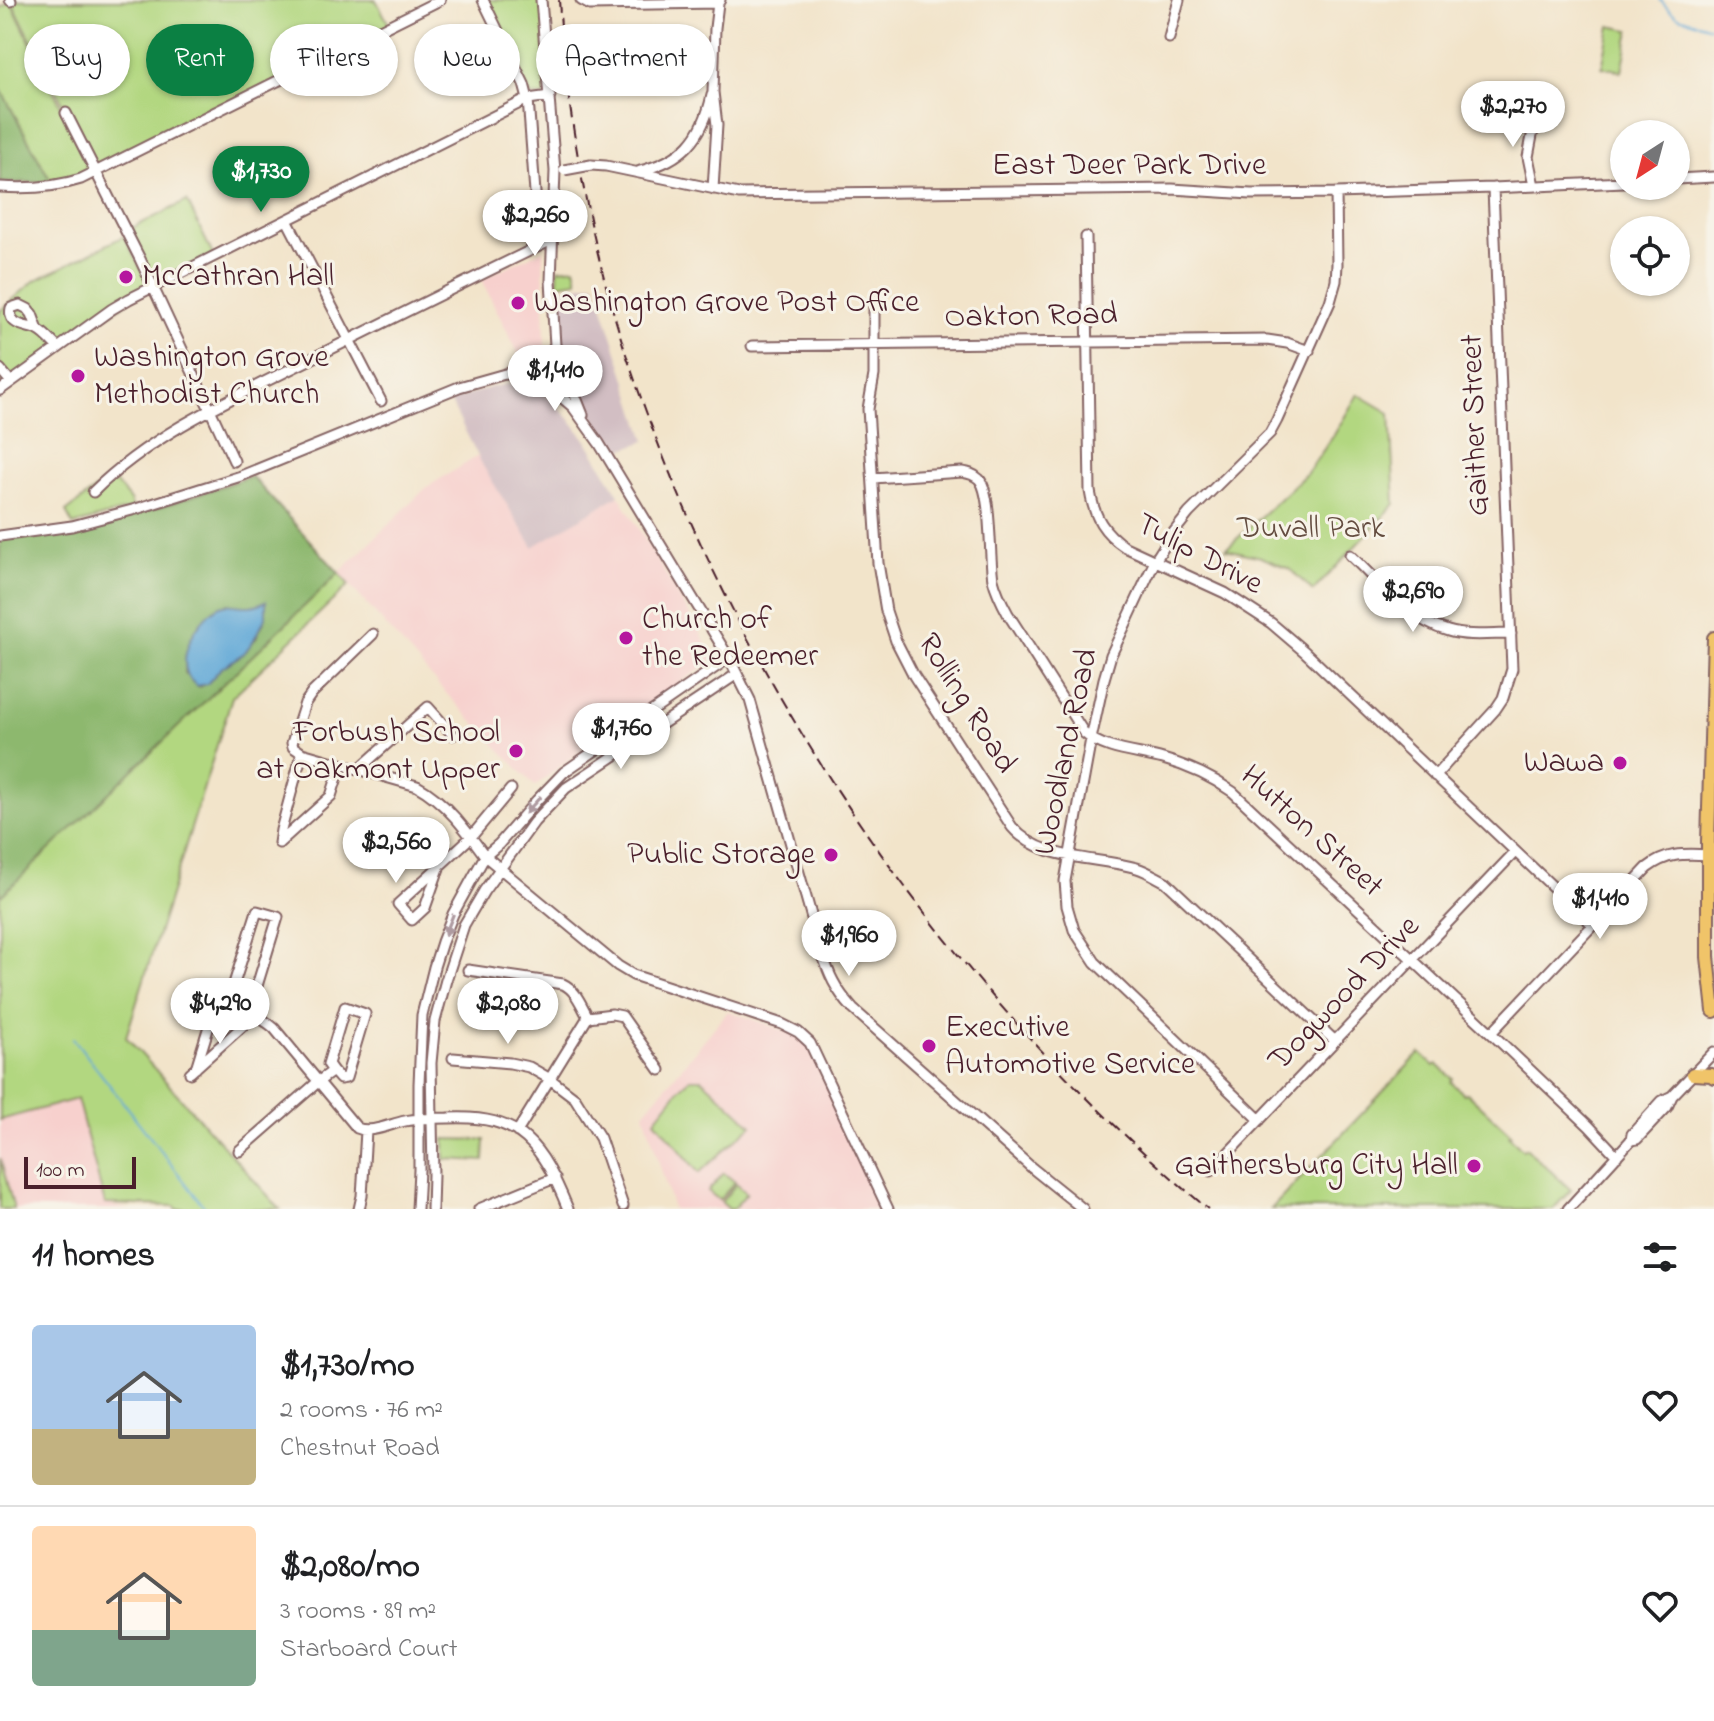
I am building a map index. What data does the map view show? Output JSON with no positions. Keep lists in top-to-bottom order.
{
  "streets": {
    "street": [
      "East Deer Park Drive",
      "Oakton Road",
      "Gaither Street",
      "Tulip Drive",
      "Rolling Road",
      "Woodland Road",
      "Hutton Street",
      "Dogwood Drive"
    ]
  },
  "crossings": [
    ["East Deer Park Drive", "Gaither Street"],
    ["East Deer Park Drive", "Woodland Road"],
    ["Oakton Road", "Tulip Drive"],
    ["Oakton Road", "Rolling Road"],
    ["Oakton Road", "Woodland Road"],
    ["Gaither Street", "Tulip Drive"],
    ["Tulip Drive", "Woodland Road"],
    ["Tulip Drive", "Dogwood Drive"],
    ["Rolling Road", "Woodland Road"],
    ["Rolling Road", "Dogwood Drive"],
    ["Woodland Road", "Hutton Street"],
    ["Woodland Road", "Dogwood Drive"],
    ["Hutton Street", "Dogwood Drive"]
  ],
  "parks": ["Duvall Park"],
  "places": [
    "McCathran Hall",
    "Washington Grove Post Office",
    "Washington Grove Methodist Church",
    "Church of the Redeemer",
    "Forbush School at Oakmont Upper",
    "Wawa",
    "Public Storage",
    "Executive Automotive Service",
    "Gaithersburg City Hall"
  ],
  "scale_bar": "100 m",
  "north": "bottom left",
  "page": {
    "chip": [
      "Buy",
      "Rent",
      "Filters",
      "New",
      "Apartment"
    ],
    "price": [
      "$2,270",
      "$1,730",
      "$2,260",
      "$1,410",
      "$2,690",
      "$1,760",
      "$2,560",
      "$1,410",
      "$1,960",
      "$4,290",
      "$2,080"
    ],
    "scale": "100 m",
    "heading": "11 homes",
    "list": [
      {
        "name": "$1,730/mo",
        "note": "2 rooms · 76 m² · Chestnut Road"
      },
      {
        "name": "$2,080/mo",
        "note": "3 rooms · 89 m² · Starboard Court"
      }
    ]
  }
}
